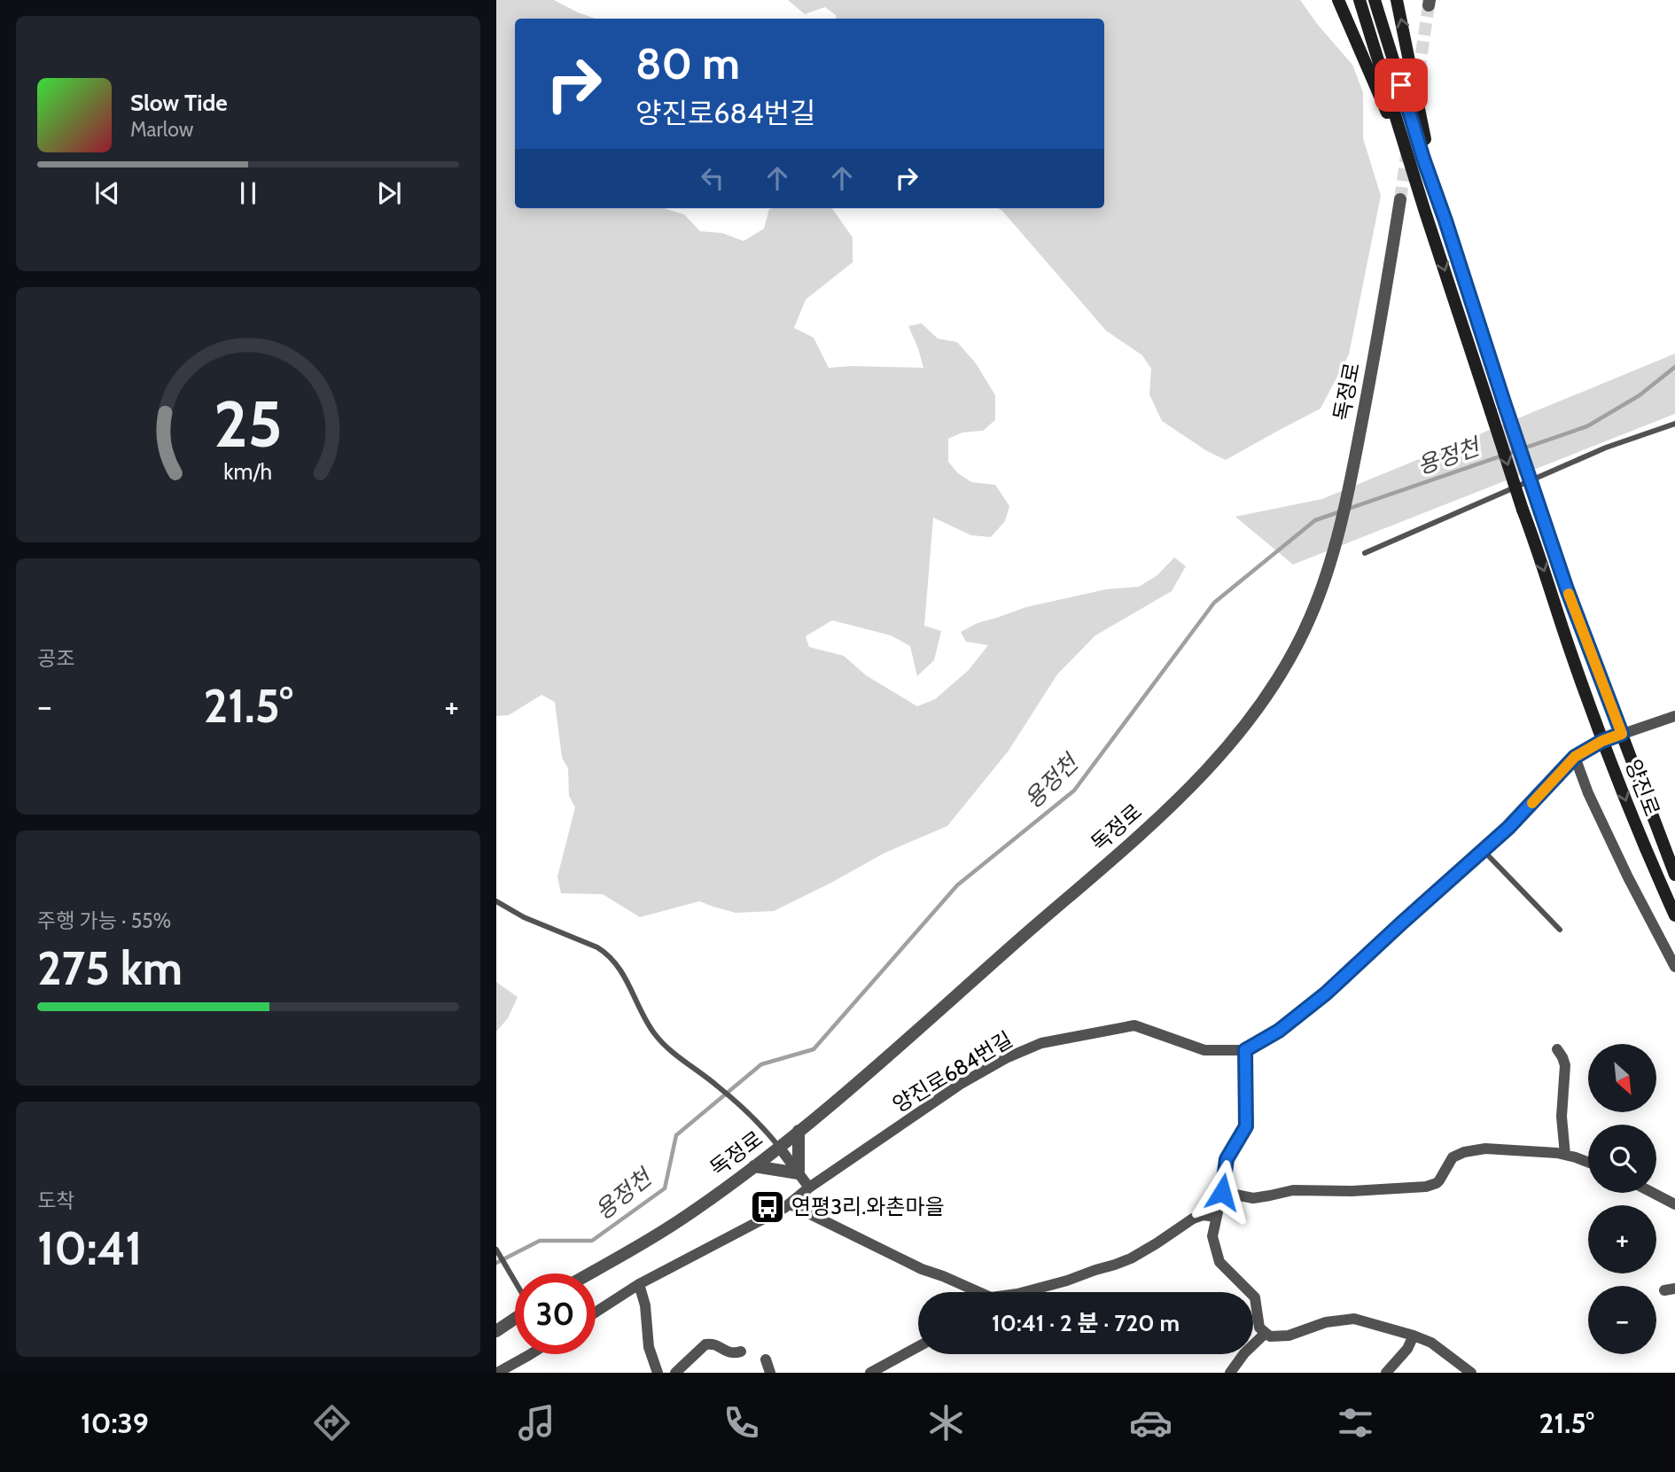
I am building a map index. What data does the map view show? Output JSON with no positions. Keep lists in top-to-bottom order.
{
  "streets": {
    "main road": ["양진로"],
    "street": ["독정로", "양진로684번길"]
  },
  "water": ["용정천"],
  "places": {
    "bus stop": ["연평3리.와촌마을"]
  },
  "north": "bottom right",
  "page": {
    "turn": ["80 m", "양진로684번길"],
    "song": ["Slow Tide", "Marlow"],
    "tile": [
      "공조",
      ["주행 가능 · 55%", "275 km"],
      ["도착", "10:41"]
    ],
    "heat": ["−", "21.5°", "+"],
    "map_buttons": ["+", "−"],
    "limit": "30",
    "trip": "10:41 · 2 분 · 720 m",
    "tabs": ["10:39", "21.5°"],
    "gauge": ["25", "km/h"]
  }
}
